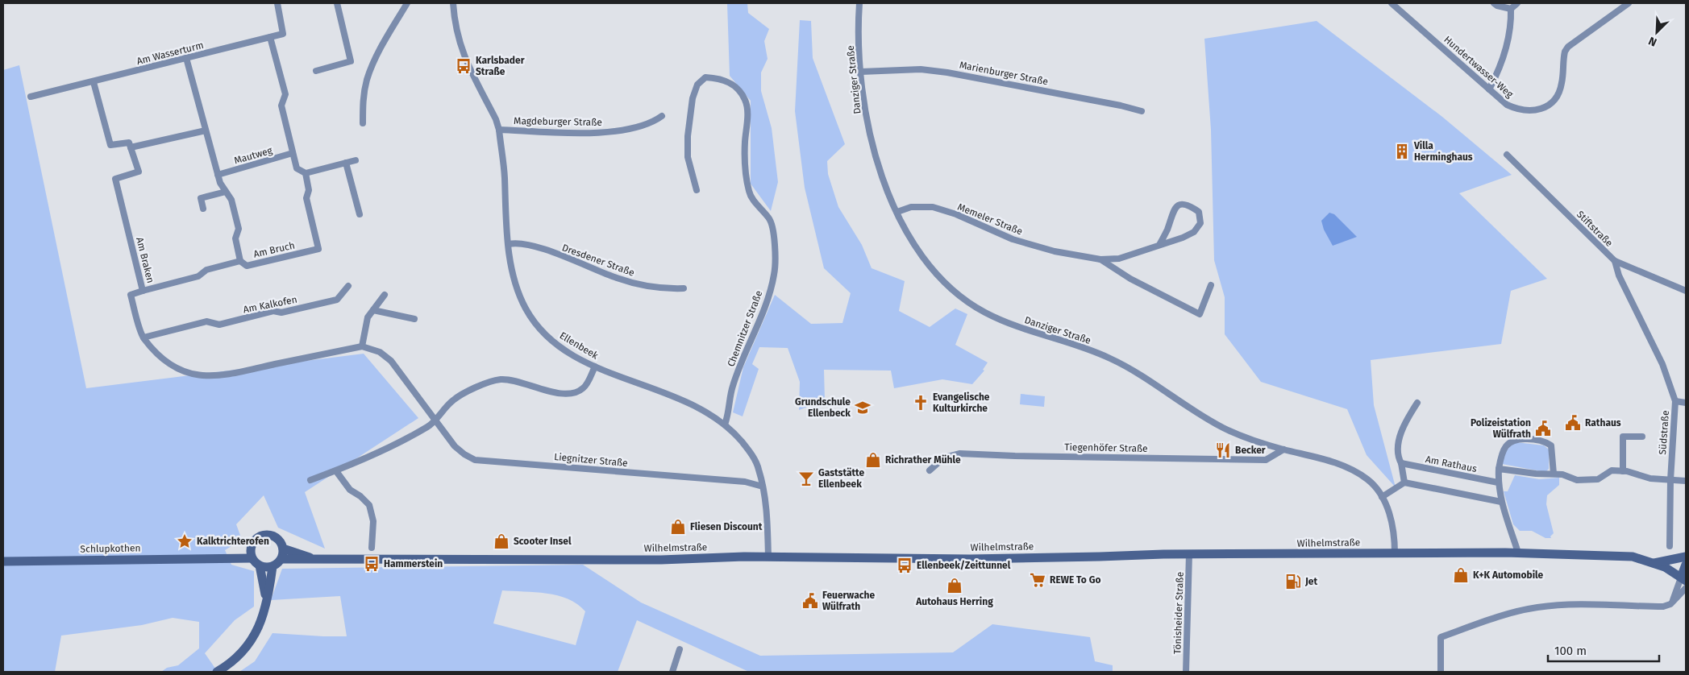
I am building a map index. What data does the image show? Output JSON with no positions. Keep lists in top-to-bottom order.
{
  "streets": {
    "main road": ["Wilhelmstraße", "Schlupkothen"],
    "street": [
      "Am Wasserturm",
      "Hundertwasser-Weg",
      "Marienburger Straße",
      "Danziger Straße",
      "Magdeburger Straße",
      "Mautweg",
      "Memeler Straße",
      "Stiftstraße",
      "Am Bruch",
      "Am Braken",
      "Dresdener Straße",
      "Am Kalkofen",
      "Chemnitzer Straße",
      "Ellenbeek",
      "Südstraße",
      "Tiegenhöfer Straße",
      "Liegnitzer Straße",
      "Am Rathaus",
      "Tönisheider Straße"
    ]
  },
  "crossings": [
    ["Marienburger Straße", "Danziger Straße"],
    ["Danziger Straße", "Memeler Straße"],
    ["Danziger Straße", "Tiegenhöfer Straße"],
    ["Danziger Straße", "Wilhelmstraße"],
    ["Magdeburger Straße", "Ellenbeek"],
    ["Stiftstraße", "Südstraße"],
    ["Am Bruch", "Am Braken"],
    ["Am Braken", "Am Kalkofen"],
    ["Dresdener Straße", "Ellenbeek"],
    ["Chemnitzer Straße", "Ellenbeek"],
    ["Ellenbeek", "Liegnitzer Straße"],
    ["Ellenbeek", "Wilhelmstraße"],
    ["Wilhelmstraße", "Schlupkothen"],
    ["Wilhelmstraße", "Tönisheider Straße"]
  ],
  "places": {
    "bus stop": ["Karlsbader Straße", "Hammerstein", "Ellenbeek/Zeittunnel"],
    "building": ["Villa Herminghaus"],
    "church": ["Evangelische Kulturkirche"],
    "school or university": ["Grundschule Ellenbeck"],
    "public building": ["Rathaus", "Polizeistation Wülfrath", "Feuerwache Wülfrath"],
    "restaurant": ["Becker"],
    "shop": [
      "Richrather Mühle",
      "Fliesen Discount",
      "Scooter Insel",
      "K+K Automobile",
      "Autohaus Herring"
    ],
    "bar": ["Gaststätte Ellenbeek"],
    "place": ["Kalktrichterofen"],
    "supermarket": ["REWE To Go"],
    "fuel station": ["Jet"]
  },
  "scale_bar": "100 m",
  "north": "bottom left"
}
